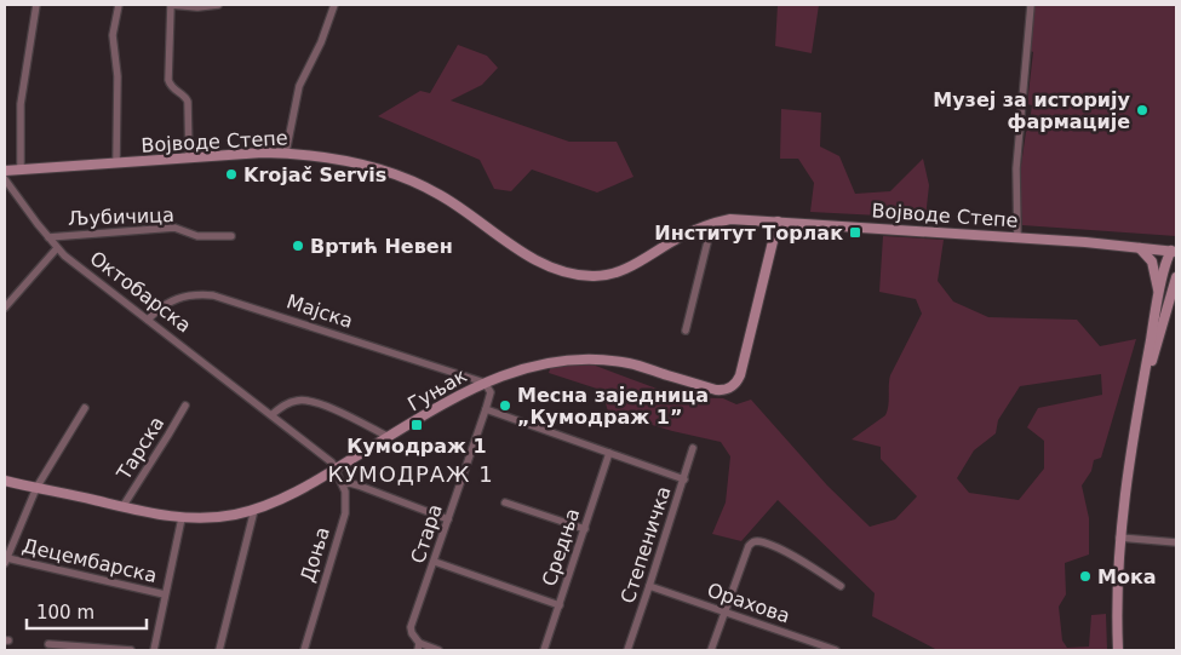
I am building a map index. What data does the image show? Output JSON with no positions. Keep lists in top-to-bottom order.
{
  "streets": {
    "street": [
      "Војводе Степе",
      "Љубичица",
      "Октобарска",
      "Мајска",
      "Гуњак",
      "Тарска",
      "Стара",
      "Степеничка",
      "Средња",
      "Доња",
      "Децембарска",
      "Орахова"
    ]
  },
  "crossings": [
    ["Војводе Степе", "Гуњак"],
    ["Љубичица", "Октобарска"],
    ["Октобарска", "Мајска"],
    ["Октобарска", "Гуњак"],
    ["Октобарска", "Доња"],
    ["Мајска", "Гуњак"],
    ["Мајска", "Стара"],
    ["Гуњак", "Тарска"],
    ["Гуњак", "Стара"],
    ["Гуњак", "Доња"],
    ["Степеничка", "Орахова"]
  ],
  "districts": ["КУМОДРАЖ 1"],
  "places": {
    "other": [
      "Музеј за историју фармације",
      "Krojač Servis",
      "Вртић Невен",
      "Месна заједница „Кумодраж 1”",
      "Мока"
    ],
    "transit": ["Институт Торлак", "Кумодраж 1"]
  },
  "scale_bar": "100 m"
}
